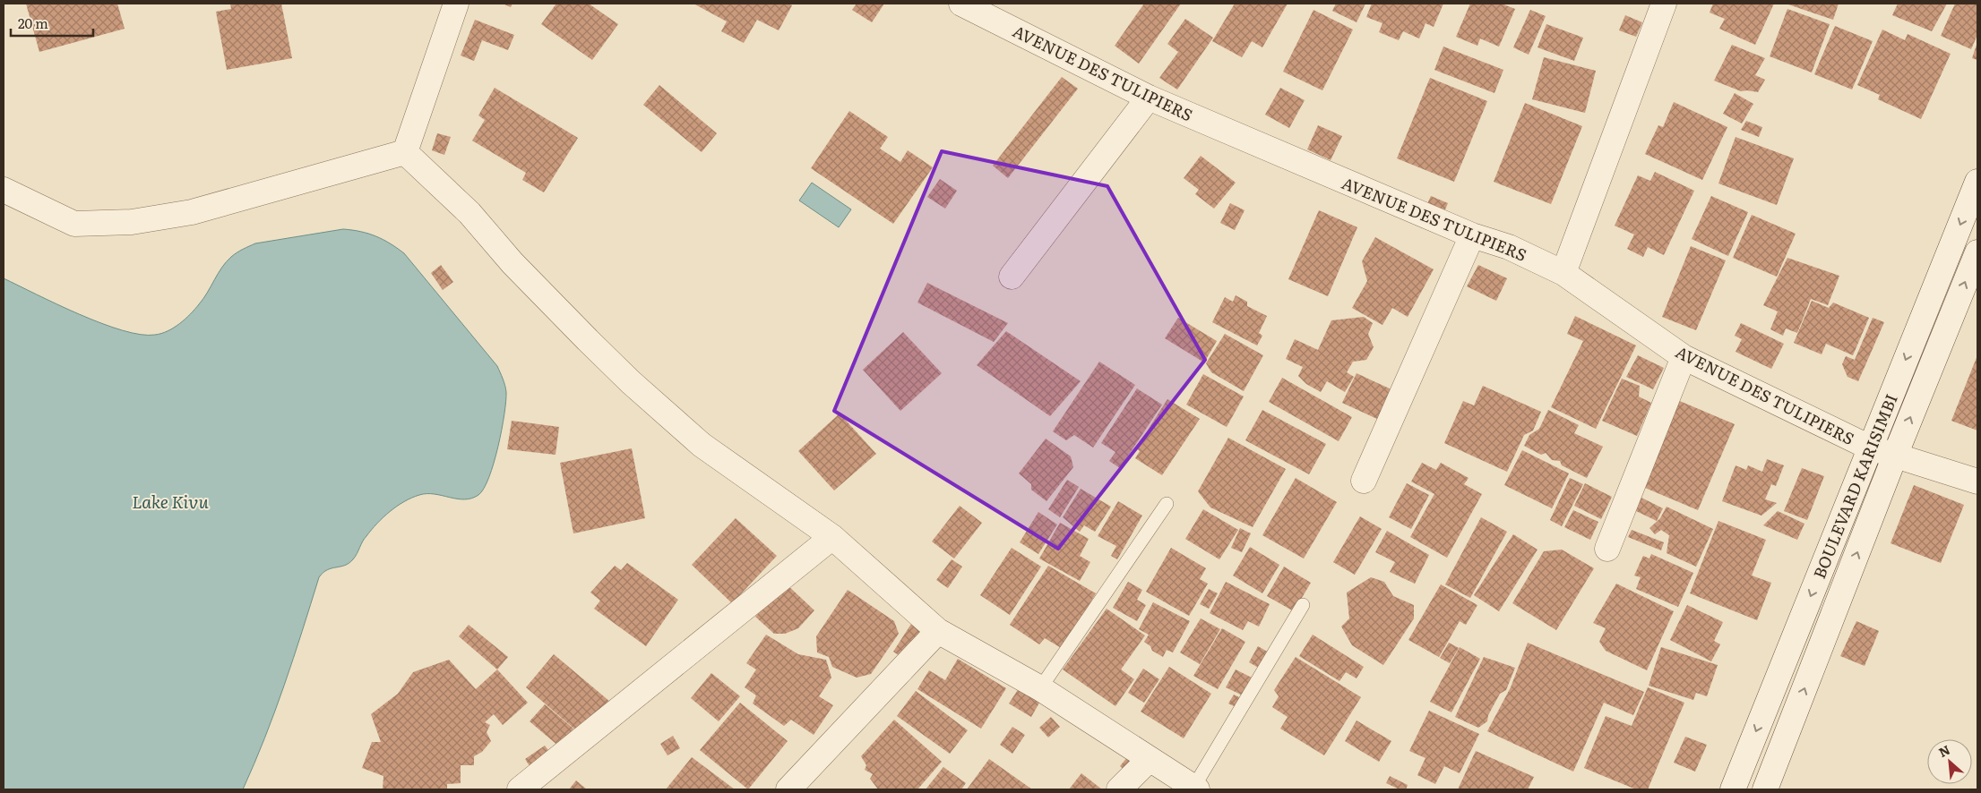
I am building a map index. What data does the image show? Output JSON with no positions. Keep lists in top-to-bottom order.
{
  "streets": {
    "street": ["AVENUE DES TULIPIERS", "BOULEVARD KARISIMBI"]
  },
  "crossings": [
    ["AVENUE DES TULIPIERS", "BOULEVARD KARISIMBI"]
  ],
  "water": ["Lake Kivu"],
  "scale_bar": "20 m",
  "north": "top left"
}
